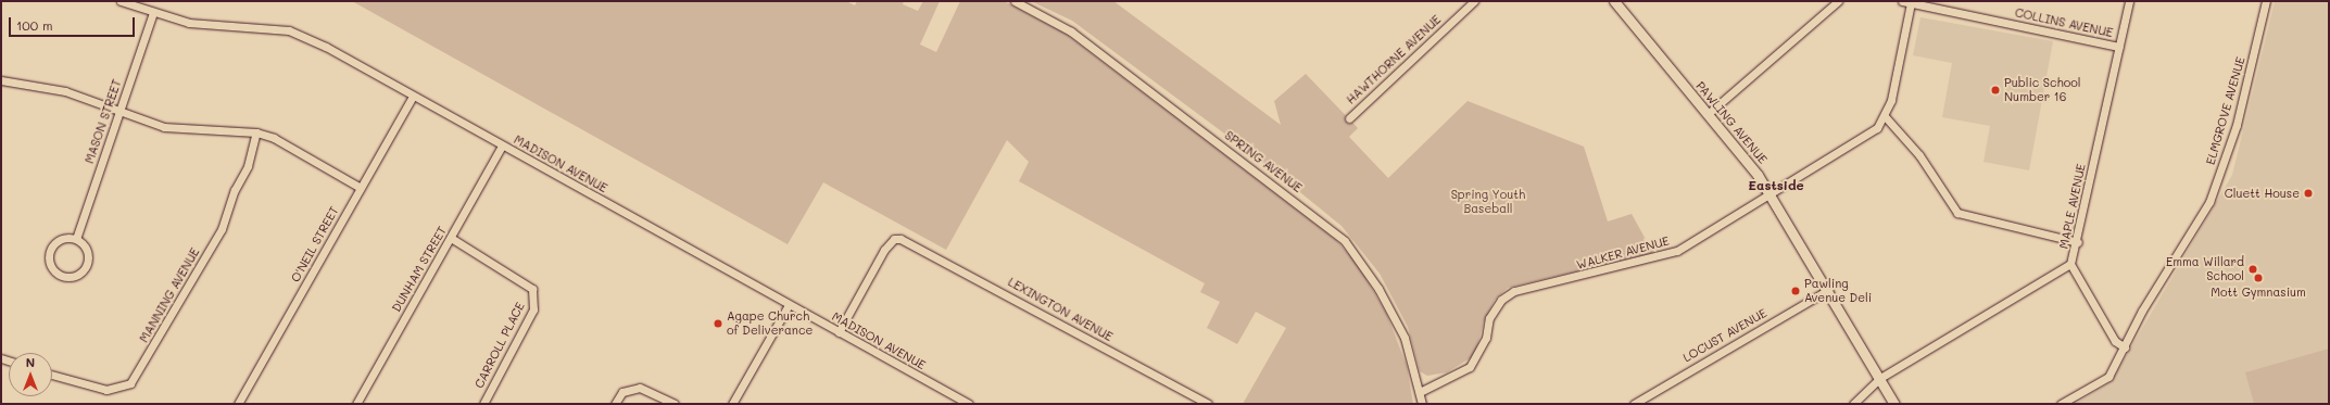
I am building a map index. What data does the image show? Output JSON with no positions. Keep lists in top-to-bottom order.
{
  "streets": {
    "main road": ["PAWLING AVENUE"],
    "street": [
      "COLLINS AVENUE",
      "HAWTHORNE AVENUE",
      "ELMGROVE AVENUE",
      "MASON STREET",
      "SPRING AVENUE",
      "MADISON AVENUE",
      "MAPLE AVENUE",
      "O'NEIL STREET",
      "WALKER AVENUE",
      "DUNHAM STREET",
      "MANNING AVENUE",
      "LEXINGTON AVENUE",
      "LOCUST AVENUE",
      "CARROLL PLACE"
    ]
  },
  "crossings": [
    ["COLLINS AVENUE", "MAPLE AVENUE"],
    ["COLLINS AVENUE", "WALKER AVENUE"],
    ["MASON STREET", "MADISON AVENUE"],
    ["PAWLING AVENUE", "MAPLE AVENUE"],
    ["PAWLING AVENUE", "WALKER AVENUE"],
    ["PAWLING AVENUE", "LOCUST AVENUE"],
    ["SPRING AVENUE", "WALKER AVENUE"],
    ["MADISON AVENUE", "O'NEIL STREET"],
    ["MADISON AVENUE", "DUNHAM STREET"],
    ["MADISON AVENUE", "LEXINGTON AVENUE"],
    ["DUNHAM STREET", "CARROLL PLACE"]
  ],
  "districts": ["Eastside"],
  "parks": ["Spring Youth Baseball"],
  "places": [
    "Public School Number 16",
    "Cluett House",
    "Emma Willard School",
    "Mott Gymnasium",
    "Pawling Avenue Deli",
    "Agape Church of Deliverance"
  ],
  "scale_bar": "100 m",
  "north": "top"
}
